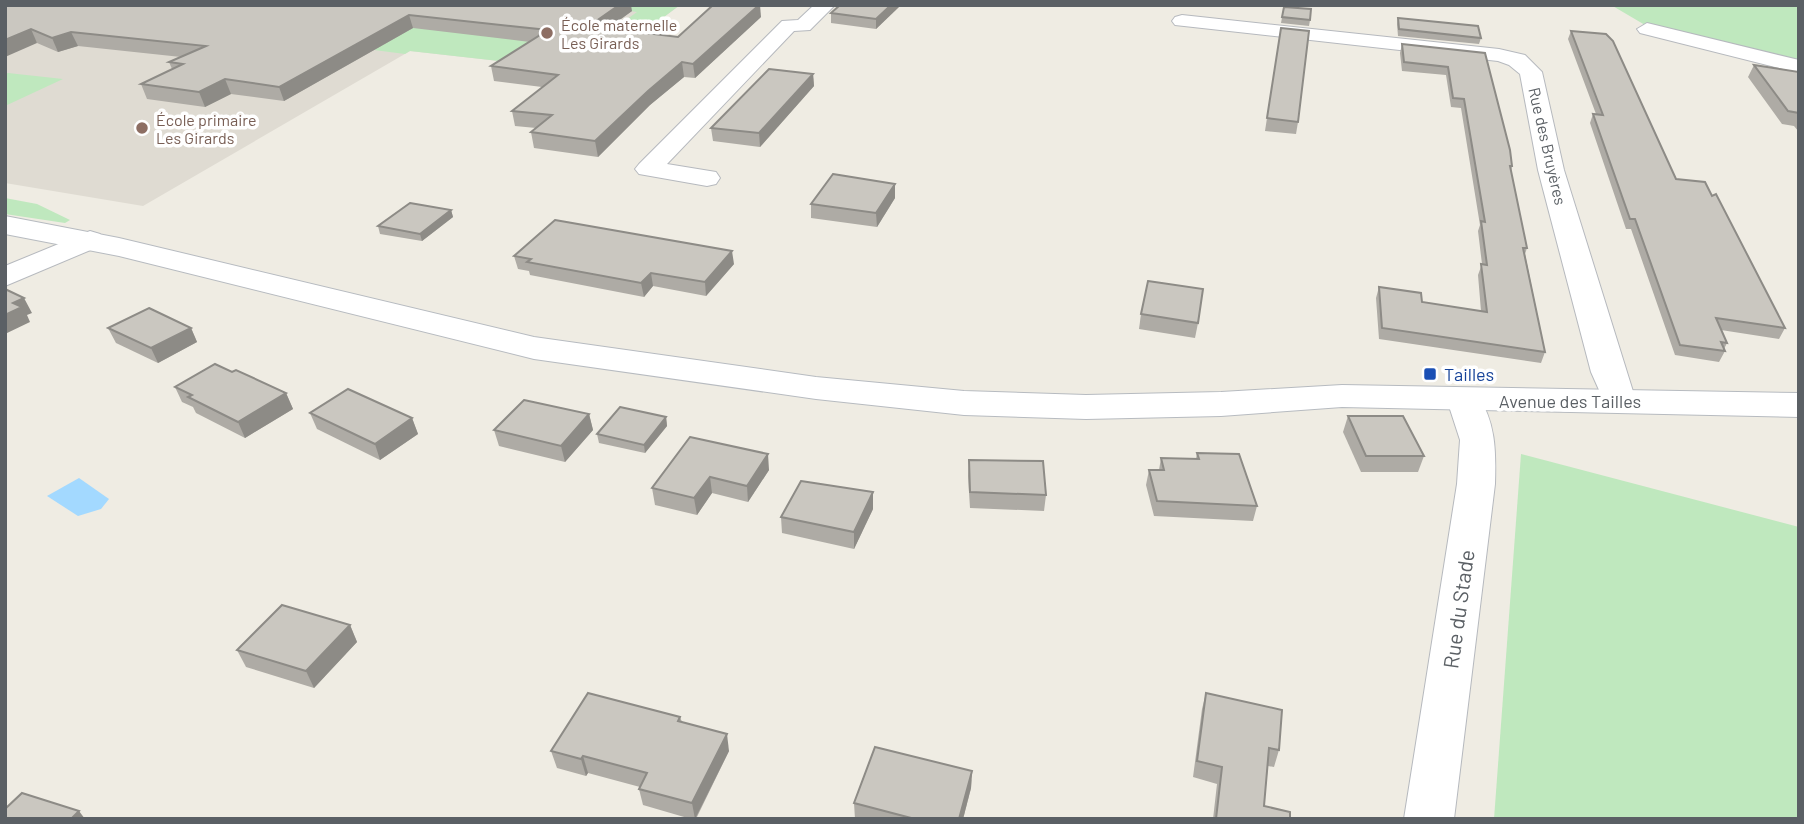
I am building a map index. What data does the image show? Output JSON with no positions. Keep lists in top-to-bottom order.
{
  "streets": {
    "street": ["Rue des Bruyères", "Avenue des Tailles", "Rue du Stade"]
  },
  "crossings": [
    ["Rue des Bruyères", "Avenue des Tailles"],
    ["Avenue des Tailles", "Rue du Stade"]
  ],
  "places": {
    "other": ["École maternelle Les Girards", "École primaire Les Girards"],
    "transit": ["Tailles"]
  }
}
